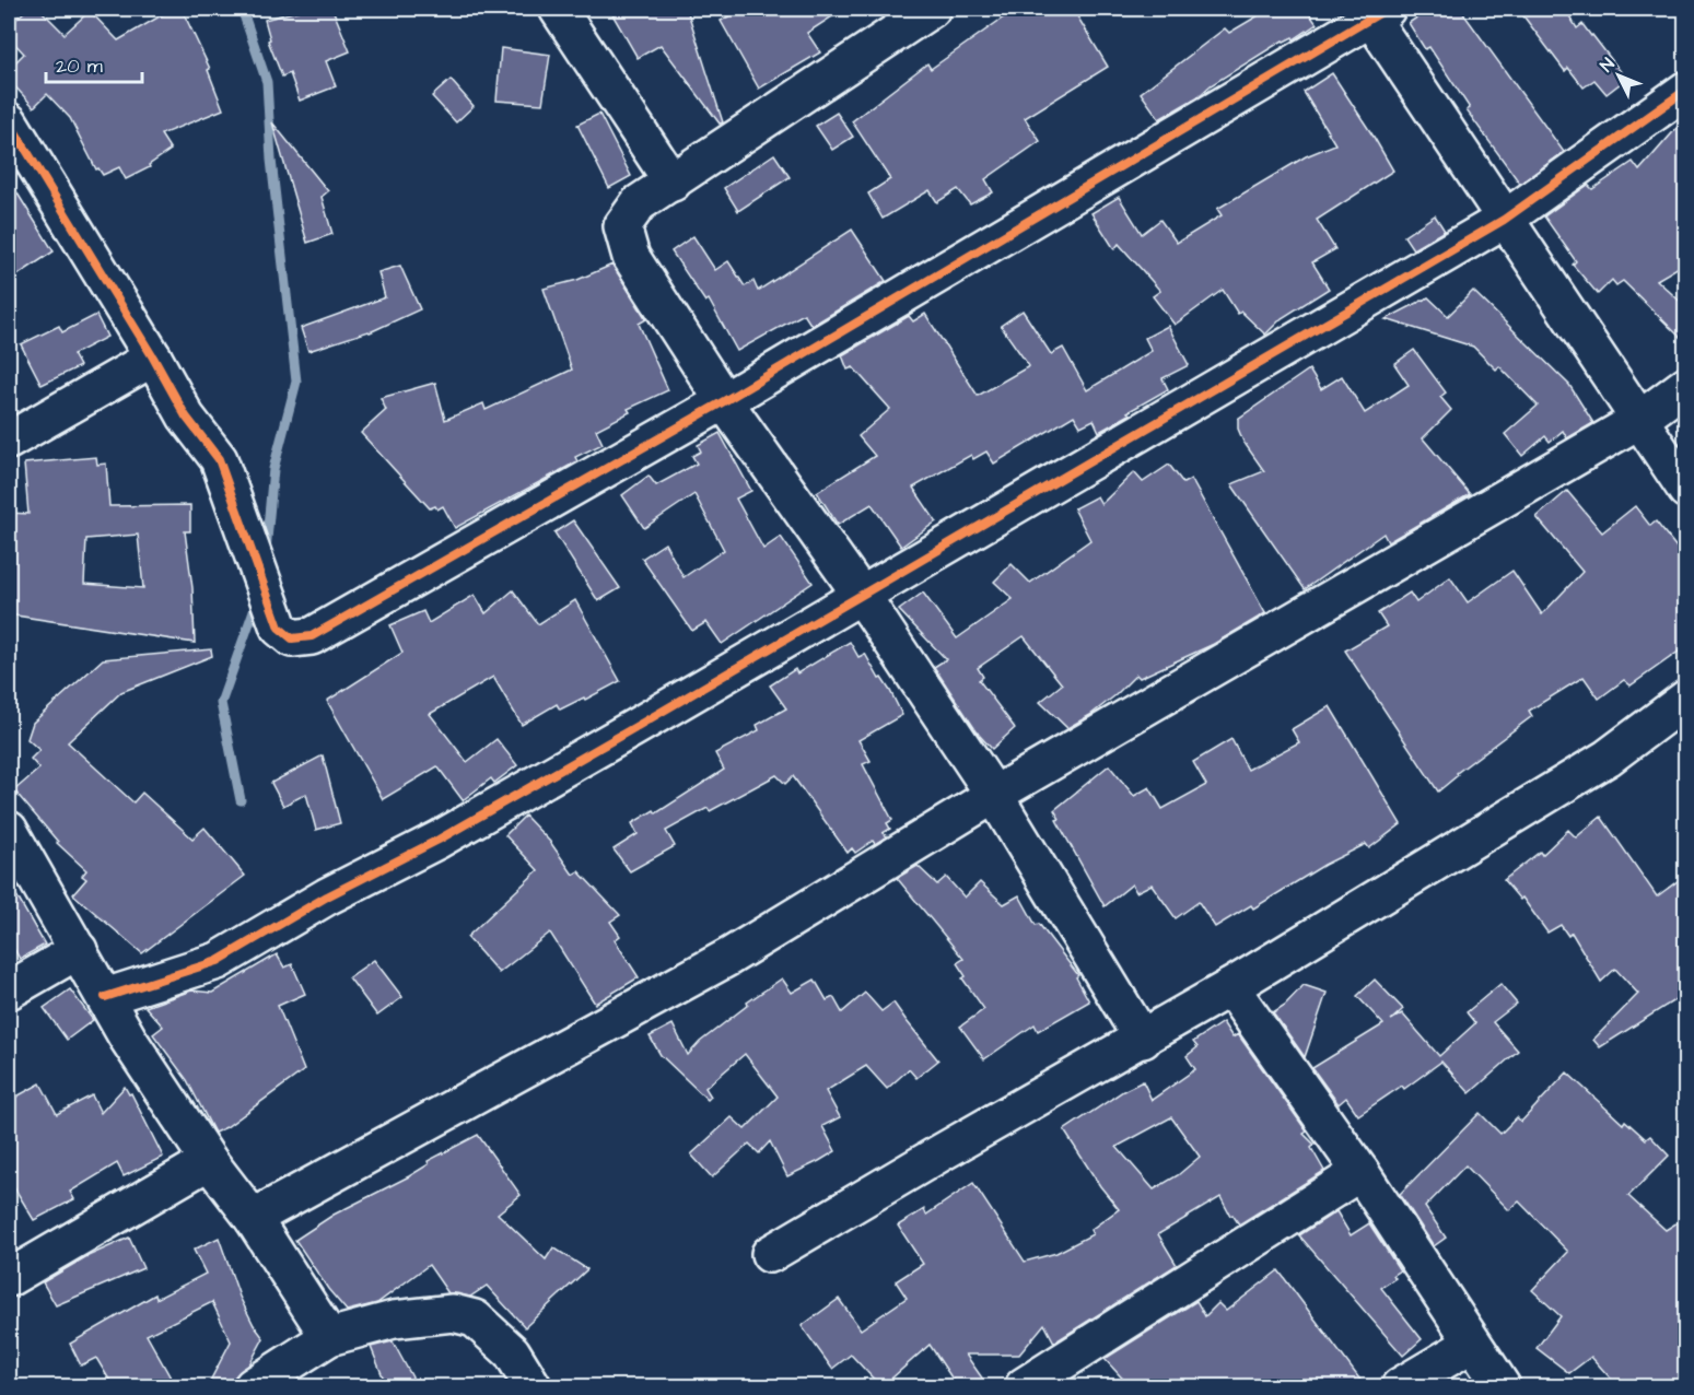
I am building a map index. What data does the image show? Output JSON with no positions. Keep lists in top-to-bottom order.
{
  "scale_bar": "20 m",
  "north": "top left"
}
